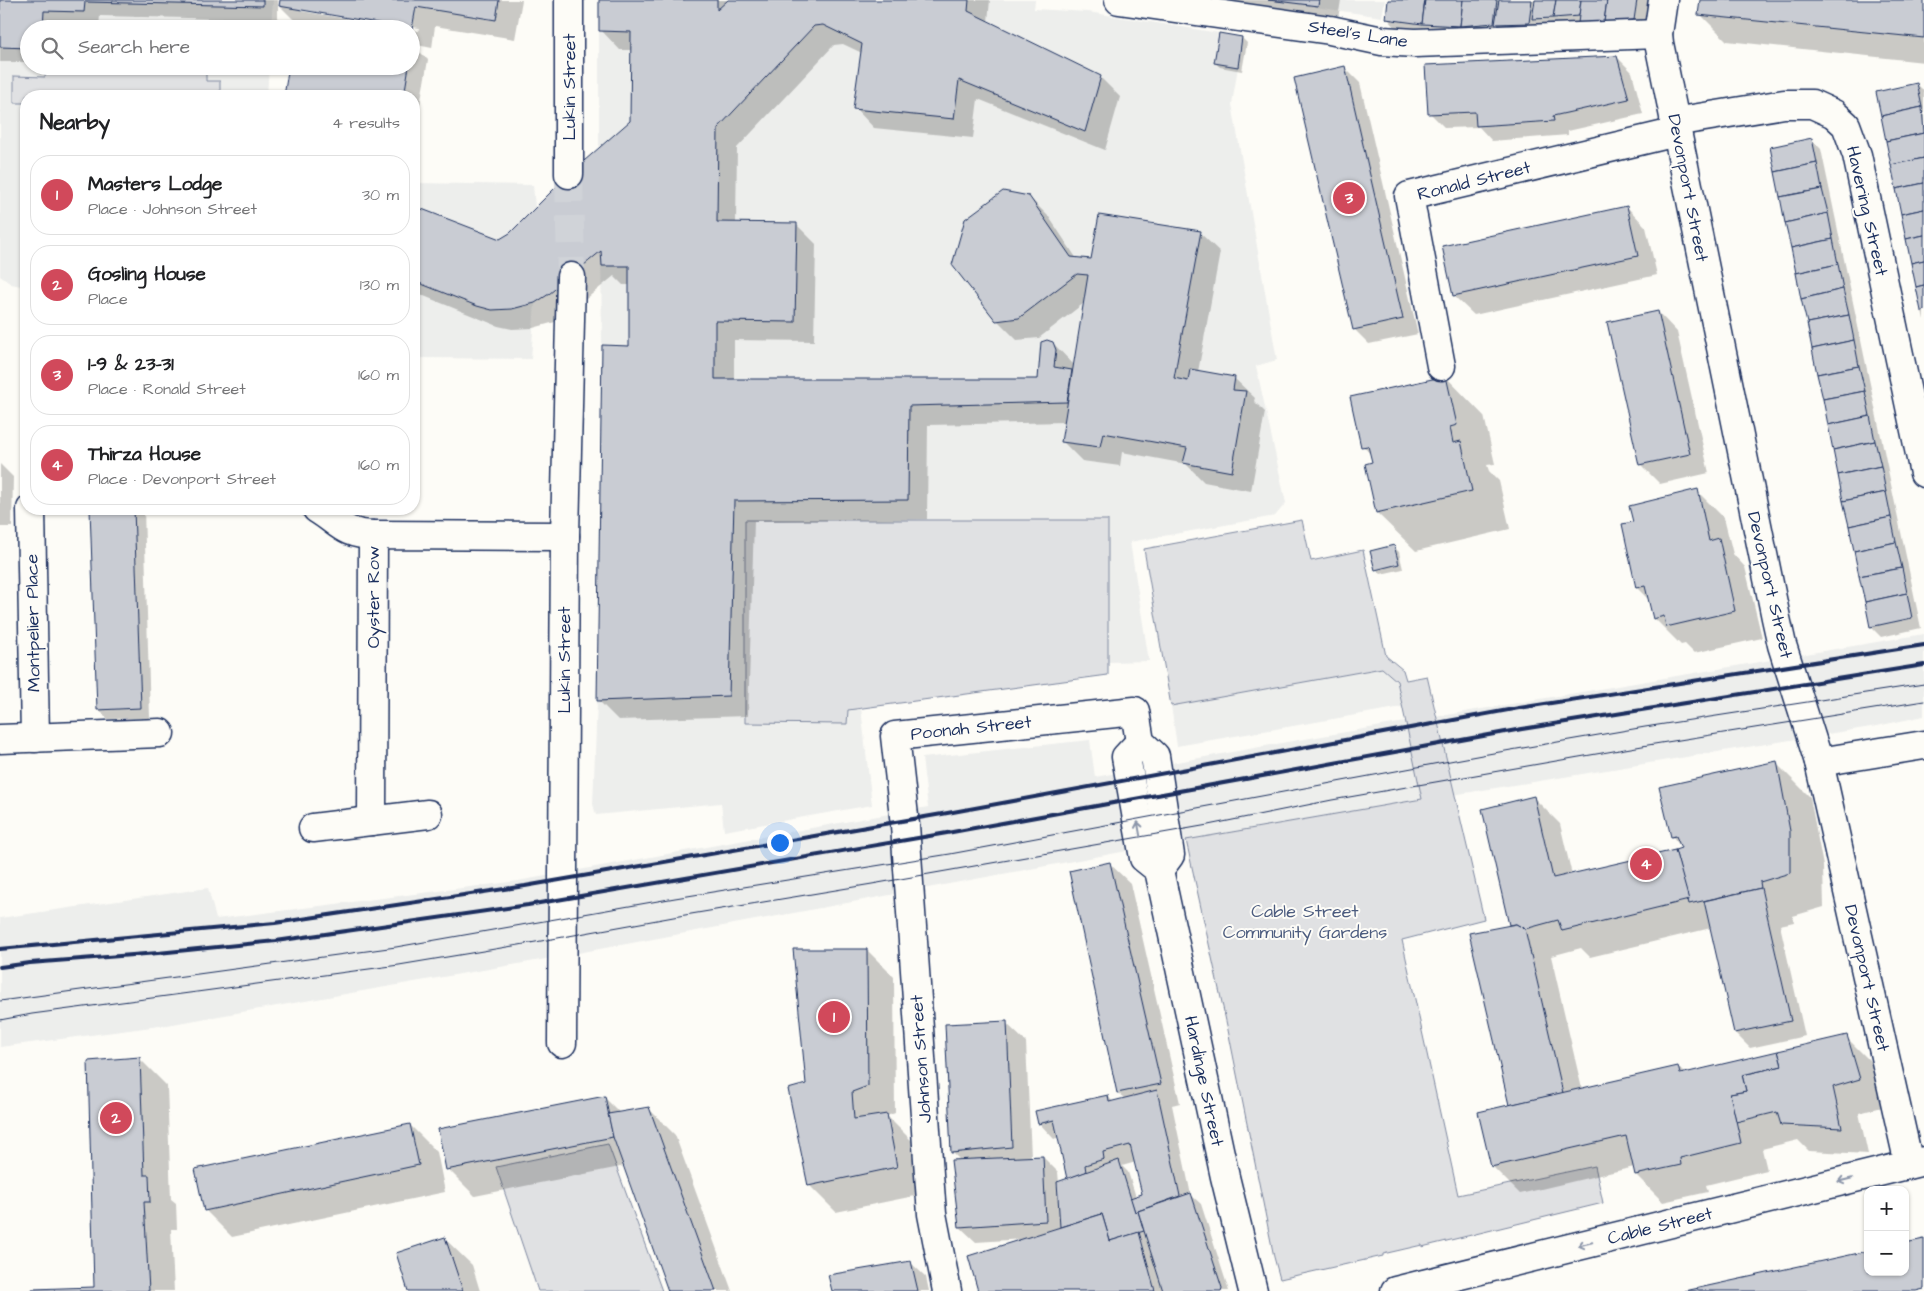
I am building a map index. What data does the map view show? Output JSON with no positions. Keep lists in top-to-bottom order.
{
  "streets": {
    "street": [
      "Steel's Lane",
      "Lukin Street",
      "Ronald Street",
      "Devonport Street",
      "Havering Street",
      "Oyster Row",
      "Montpelier Place",
      "Poonah Street",
      "Johnson Street",
      "Hardinge Street",
      "Cable Street"
    ]
  },
  "crossings": [
    ["Steel's Lane", "Devonport Street"],
    ["Lukin Street", "Oyster Row"],
    ["Ronald Street", "Devonport Street"],
    ["Ronald Street", "Havering Street"],
    ["Devonport Street", "Havering Street"],
    ["Devonport Street", "Cable Street"],
    ["Poonah Street", "Johnson Street"],
    ["Poonah Street", "Hardinge Street"]
  ],
  "one_way": ["Cable Street"],
  "parks": ["Cable Street Community Gardens"],
  "page": {
    "search": "Search here",
    "heading": ["Nearby", "4 results"],
    "list": [
      {
        "mark": "1",
        "name": "Masters Lodge",
        "note": "Place · Johnson Street",
        "value": "30 m"
      },
      {
        "mark": "2",
        "name": "Gosling House",
        "note": "Place",
        "value": "130 m"
      },
      {
        "mark": "3",
        "name": "1-9 & 23-31",
        "note": "Place · Ronald Street",
        "value": "160 m"
      },
      {
        "mark": "4",
        "name": "Thirza House",
        "note": "Place · Devonport Street",
        "value": "160 m"
      }
    ],
    "pins": [
      "3",
      "4",
      "1",
      "2"
    ],
    "map_buttons": ["+", "−"]
  }
}
